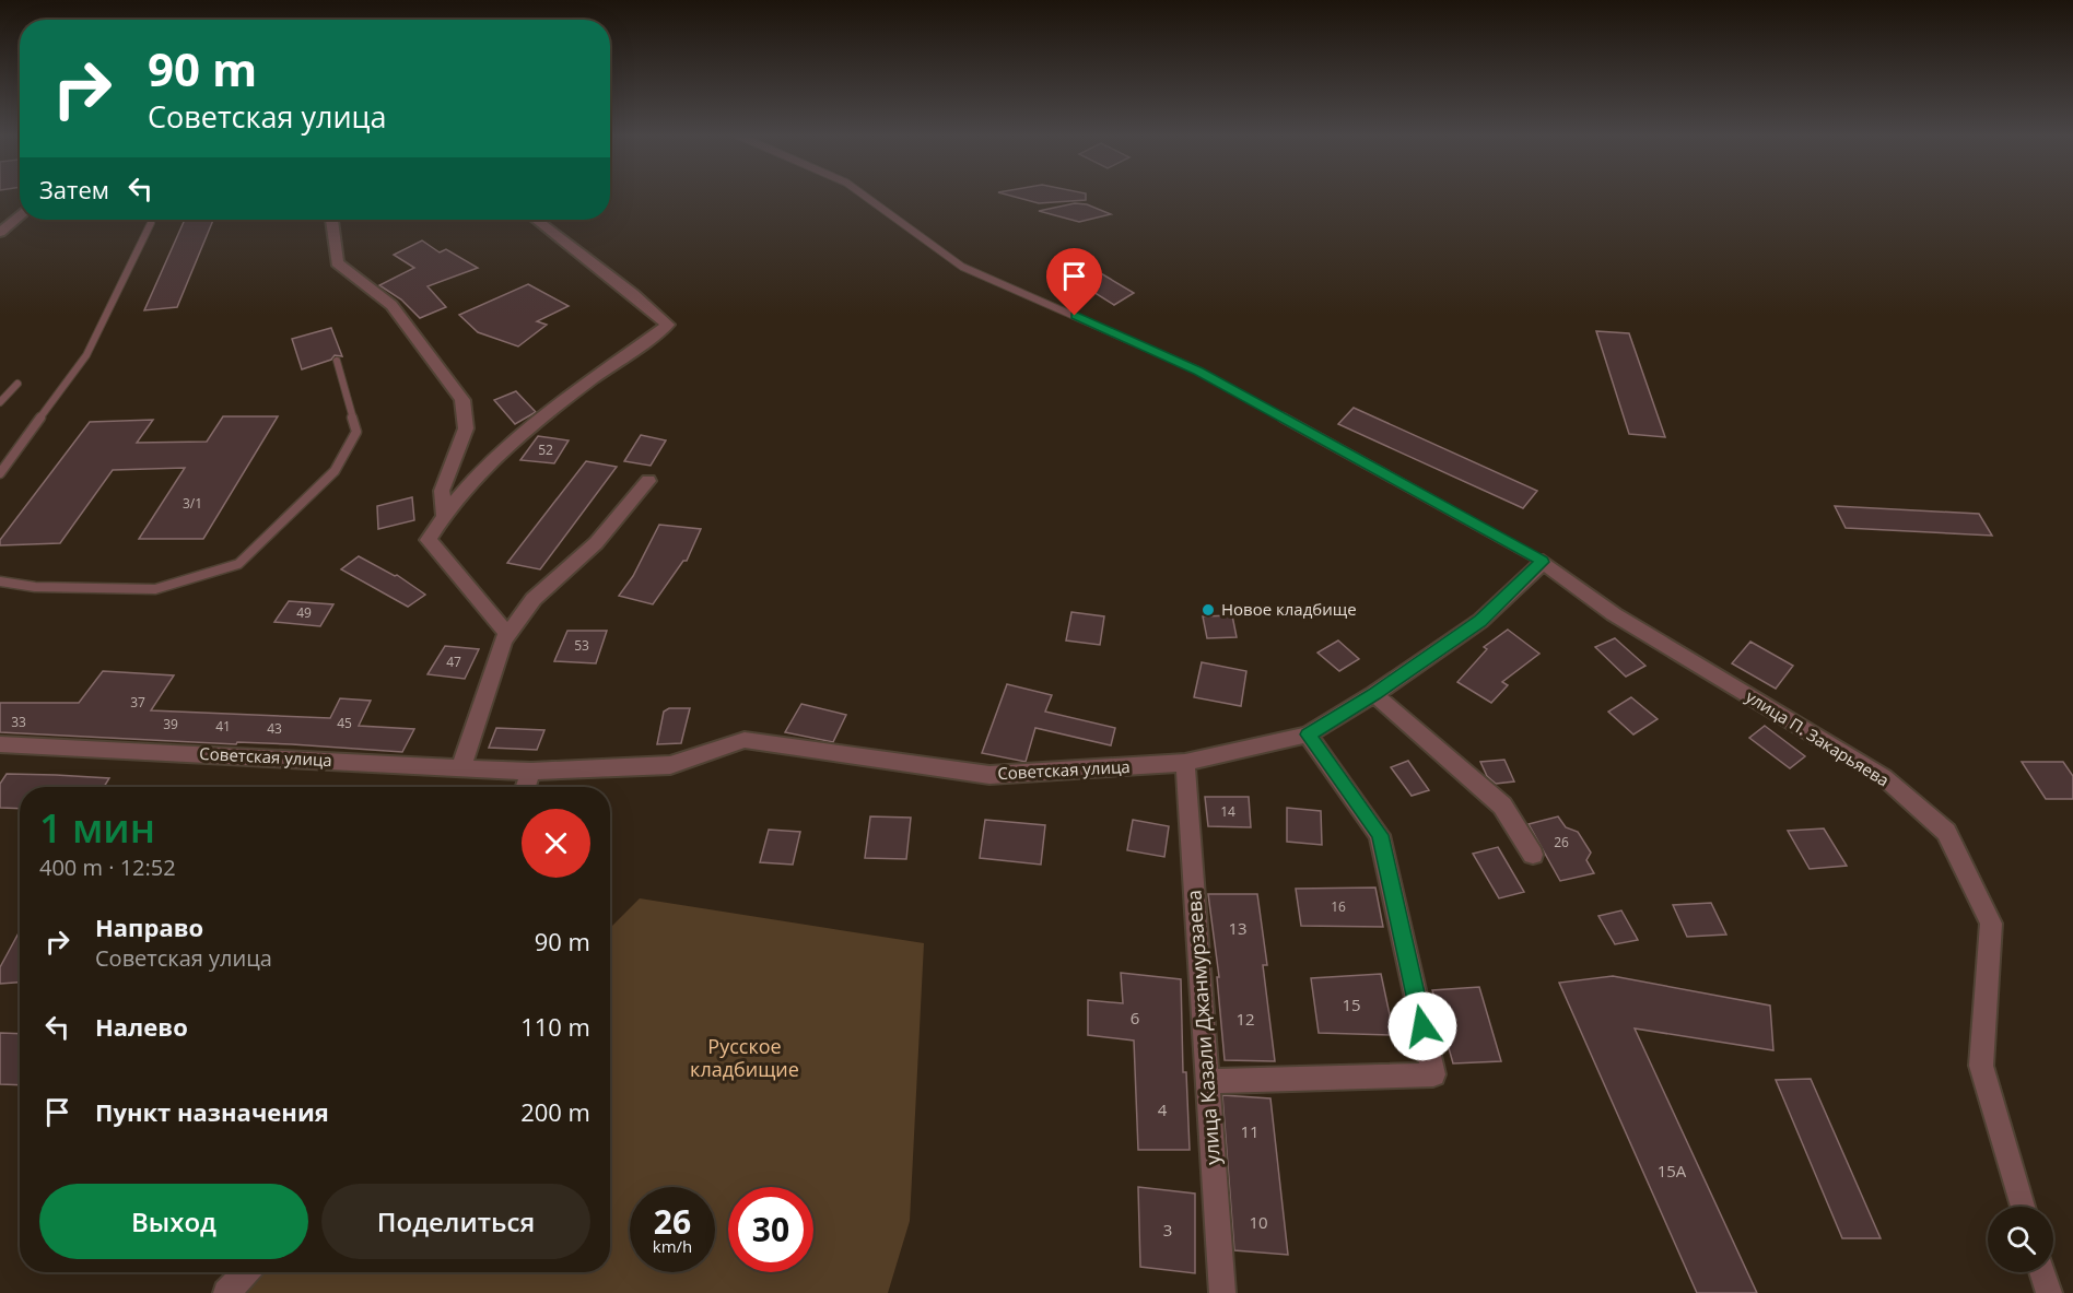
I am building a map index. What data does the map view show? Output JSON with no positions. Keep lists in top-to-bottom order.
{
  "streets": {
    "street": ["улица П. Закарьяева", "Советская улица", "улица Казали Джанмурзаева"]
  },
  "crossings": [
    ["улица П. Закарьяева", "Советская улица"],
    ["Советская улица", "улица Казали Джанмурзаева"]
  ],
  "parks": ["Русское кладбищие"],
  "places": ["Новое кладбище"],
  "house_numbers": [
    "52",
    "3/1",
    "49",
    "53",
    "47",
    "37",
    "33",
    "45",
    "39",
    "41",
    "43",
    "14",
    "26",
    "16",
    "13",
    "15",
    "6",
    "12",
    "4",
    "11",
    "15А",
    "10",
    "3"
  ],
  "page": {
    "turn": ["90 m", "Советская улица"],
    "then": "Затем",
    "heading": ["1 мин", "400 m · 12:52"],
    "list": [
      {
        "name": "Направо",
        "note": "Советская улица",
        "value": "90 m"
      },
      {
        "name": "Налево",
        "value": "110 m"
      },
      {
        "name": "Пункт назначения",
        "value": "200 m"
      }
    ],
    "buttons": ["Выход", "Поделиться"],
    "speed": "26 km/h",
    "limit": "30"
  }
}
